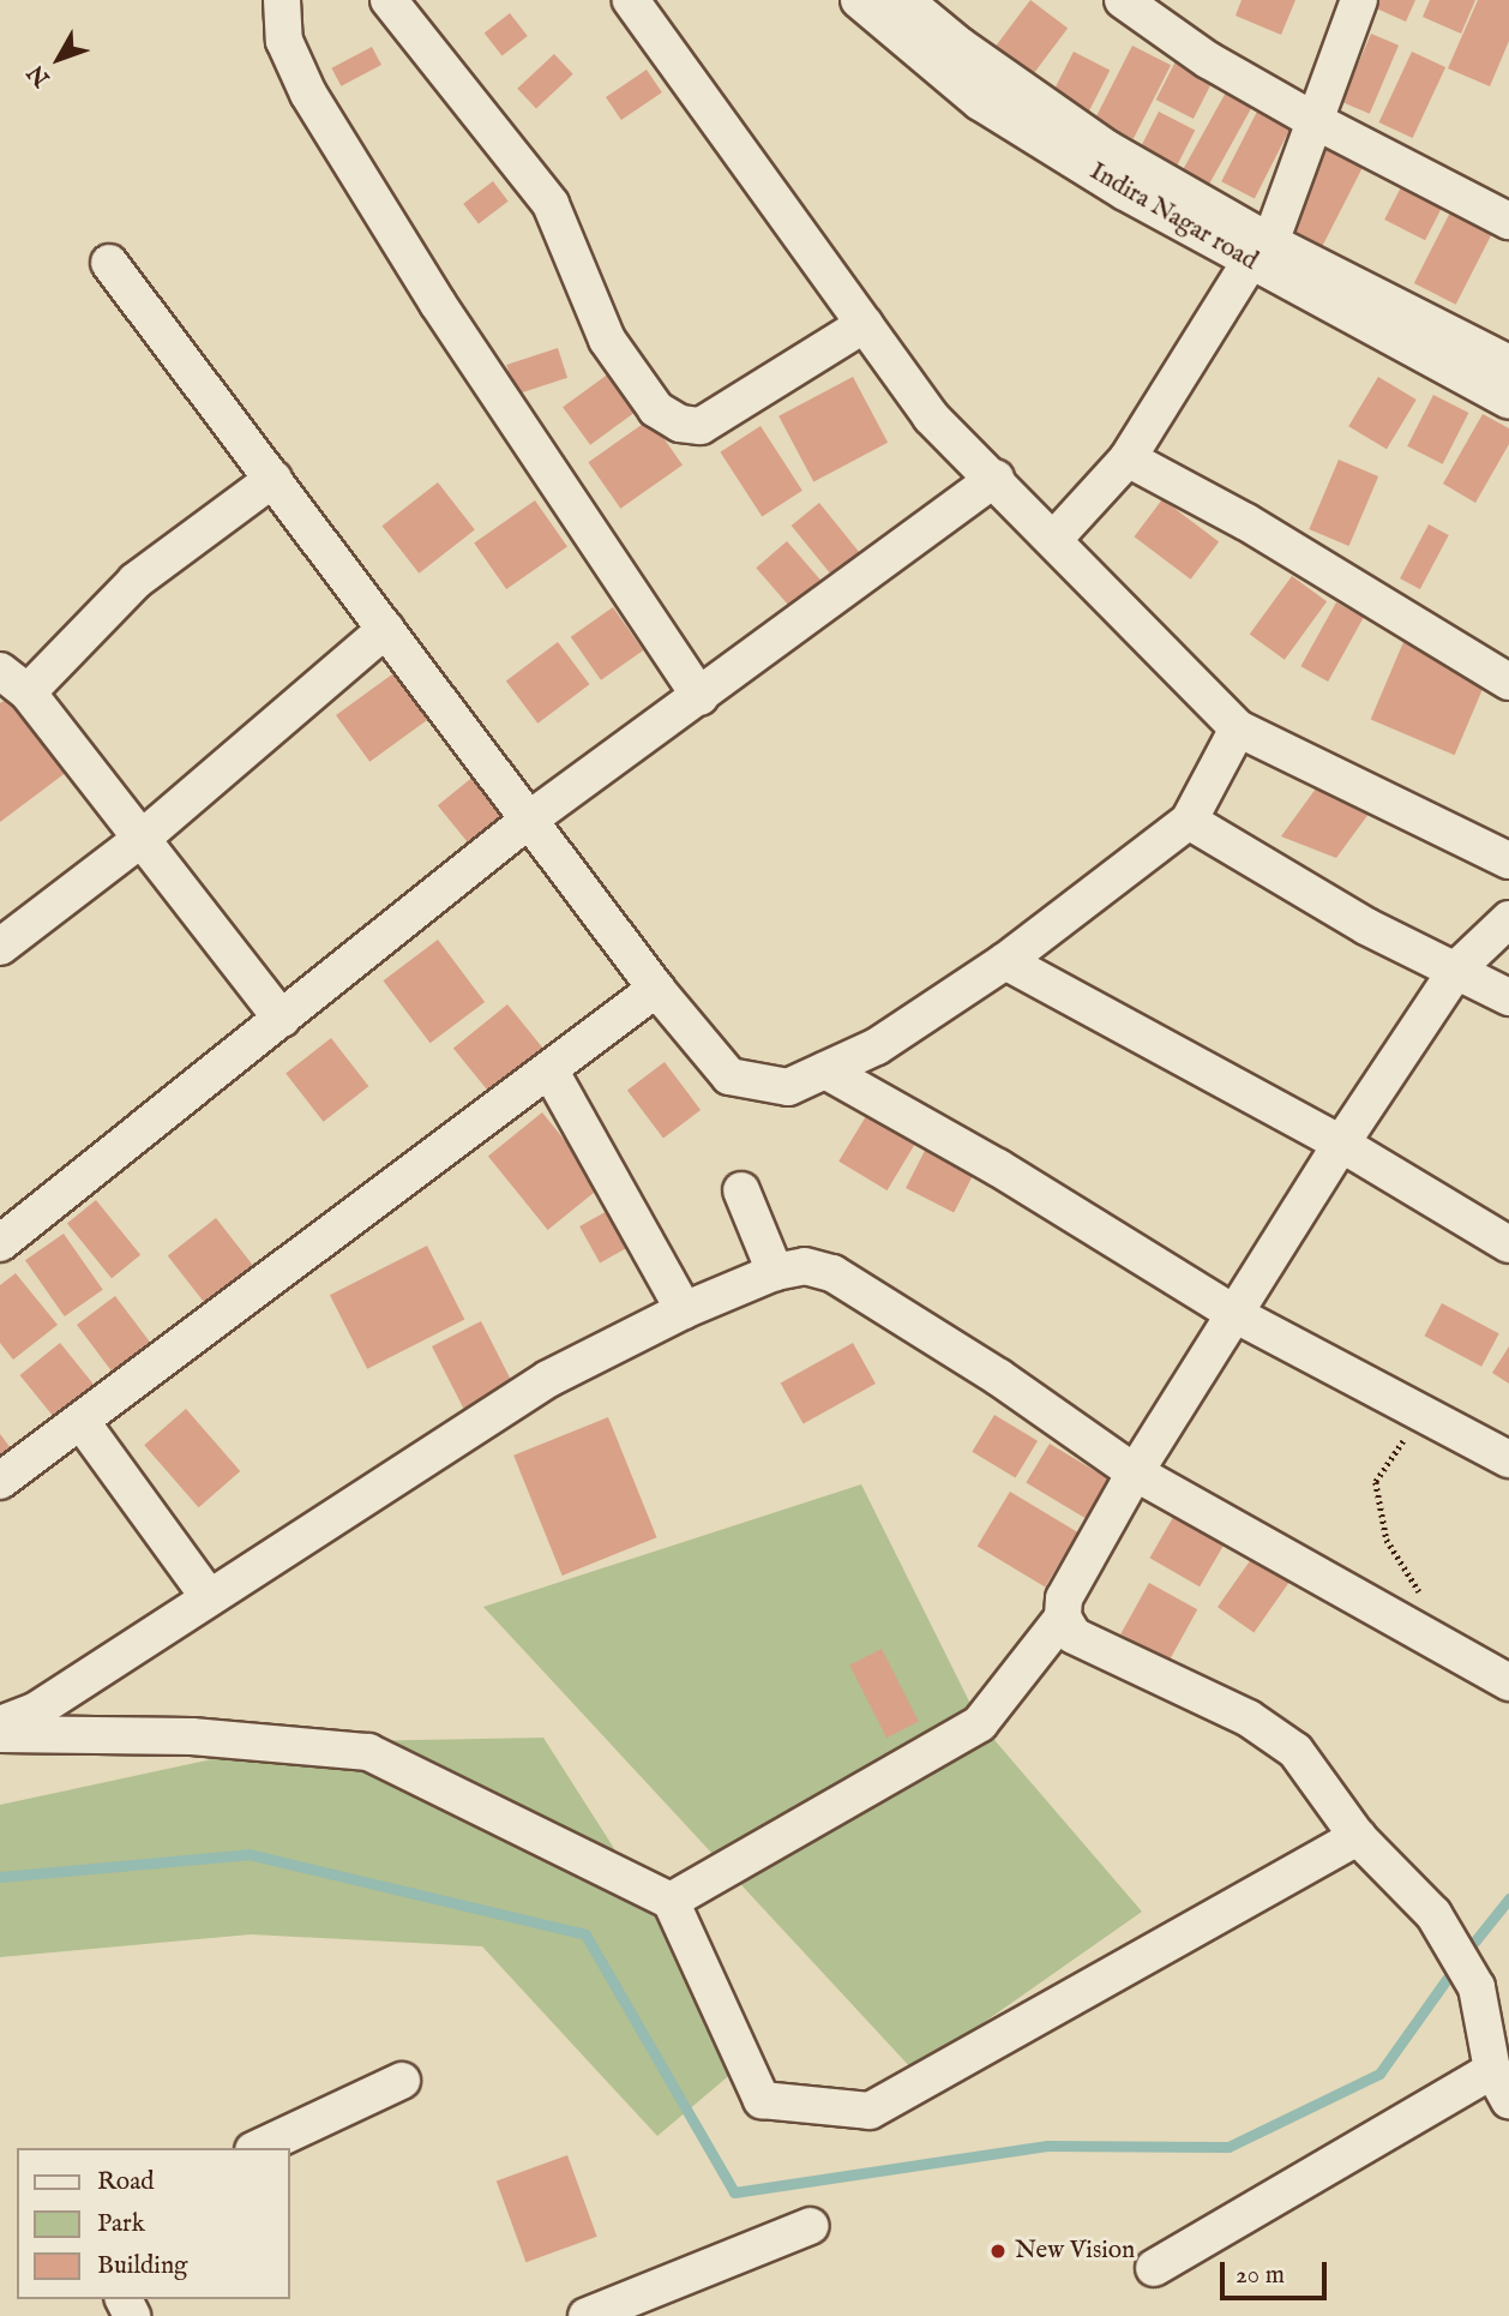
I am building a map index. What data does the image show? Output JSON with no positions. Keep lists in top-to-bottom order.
{
  "streets": {
    "street": ["Indira Nagar road"]
  },
  "places": ["New Vision"],
  "legend": ["Road", "Park", "Building"],
  "scale_bar": "20 m",
  "north": "bottom left"
}
